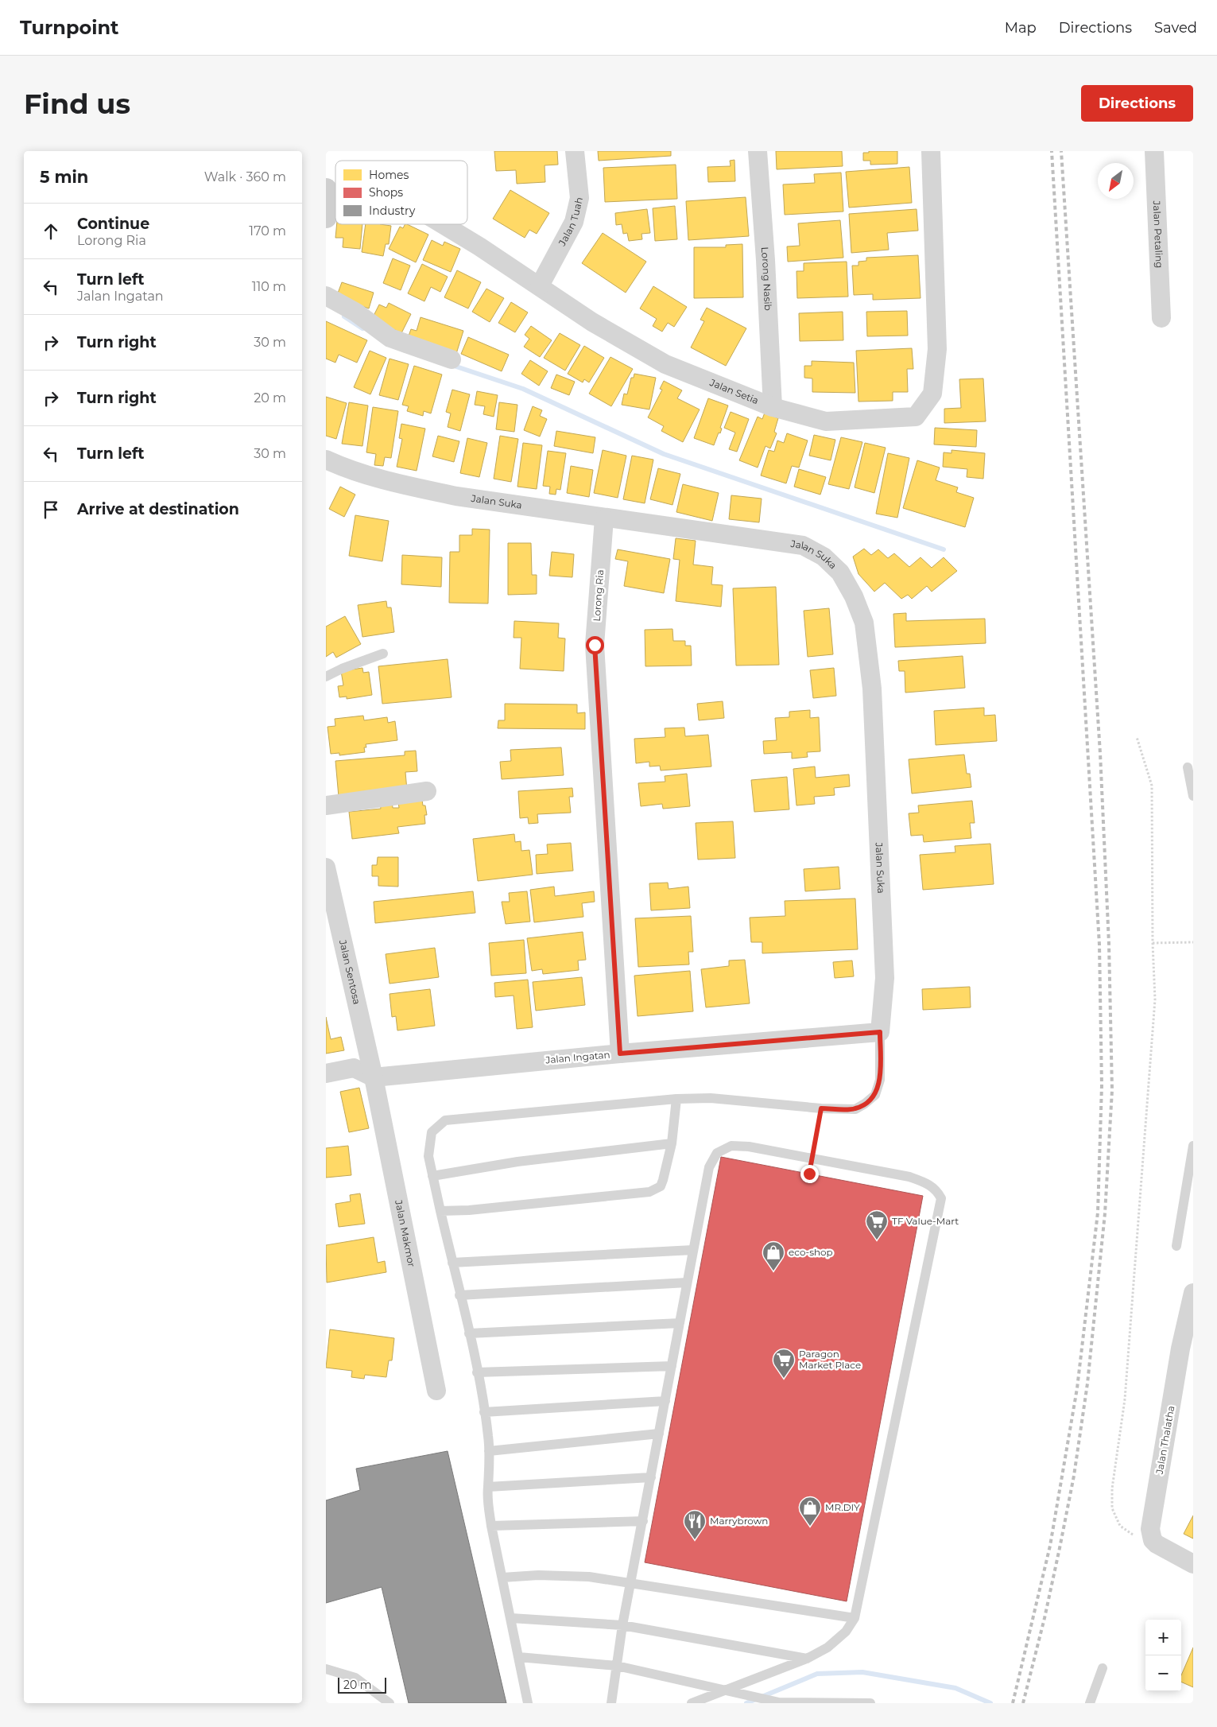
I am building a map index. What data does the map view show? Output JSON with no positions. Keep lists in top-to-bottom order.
{
  "streets": {
    "street": [
      "Jalan Tuah",
      "Jalan Petaling",
      "Lorong Nasib",
      "Jalan Setia",
      "Jalan Suka",
      "Lorong Ria",
      "Jalan Sentosa",
      "Jalan Ingatan",
      "Jalan Makmor",
      "Jalan Thalatha"
    ]
  },
  "crossings": [
    ["Jalan Tuah", "Jalan Setia"],
    ["Lorong Nasib", "Jalan Setia"],
    ["Jalan Suka", "Lorong Ria"],
    ["Jalan Suka", "Jalan Ingatan"],
    ["Lorong Ria", "Jalan Ingatan"],
    ["Jalan Sentosa", "Jalan Ingatan"],
    ["Jalan Sentosa", "Jalan Makmor"],
    ["Jalan Ingatan", "Jalan Makmor"]
  ],
  "places": {
    "supermarket": ["TF Value-Mart", "Paragon Market Place"],
    "shop": ["eco-shop", "MR.DIY"],
    "restaurant": ["Marrybrown"]
  },
  "legend": ["Homes", "Shops", "Industry"],
  "scale_bar": "20 m",
  "north": "bottom left",
  "page": {
    "header": "Turnpoint",
    "nav": ["Map", "Directions", "Saved"],
    "buttons": "Directions",
    "title": "Find us",
    "heading": ["5 min", "Walk · 360 m"],
    "list": [
      ["Continue", "Lorong Ria", "170 m"],
      ["Turn left", "Jalan Ingatan", "110 m"],
      ["Turn right", "30 m"],
      ["Turn right", "20 m"],
      ["Turn left", "30 m"],
      "Arrive at destination"
    ],
    "map_buttons": ["+", "−"],
    "scale": "20 m"
  }
}
